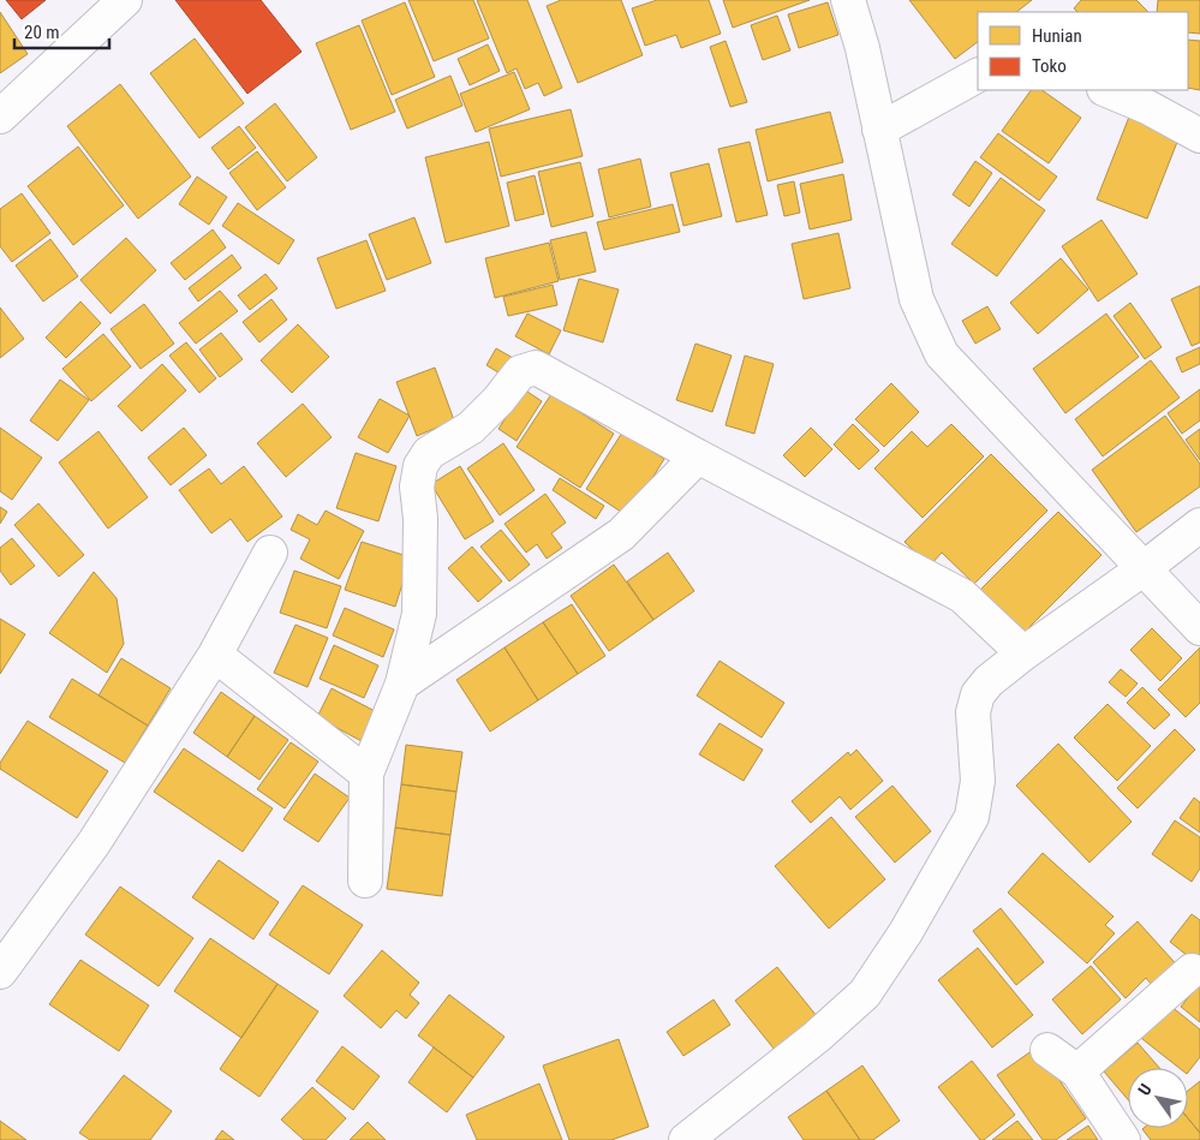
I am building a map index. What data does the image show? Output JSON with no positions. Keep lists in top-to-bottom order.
{
  "legend": ["Hunian", "Toko"],
  "scale_bar": "20 m",
  "north": "top left"
}
